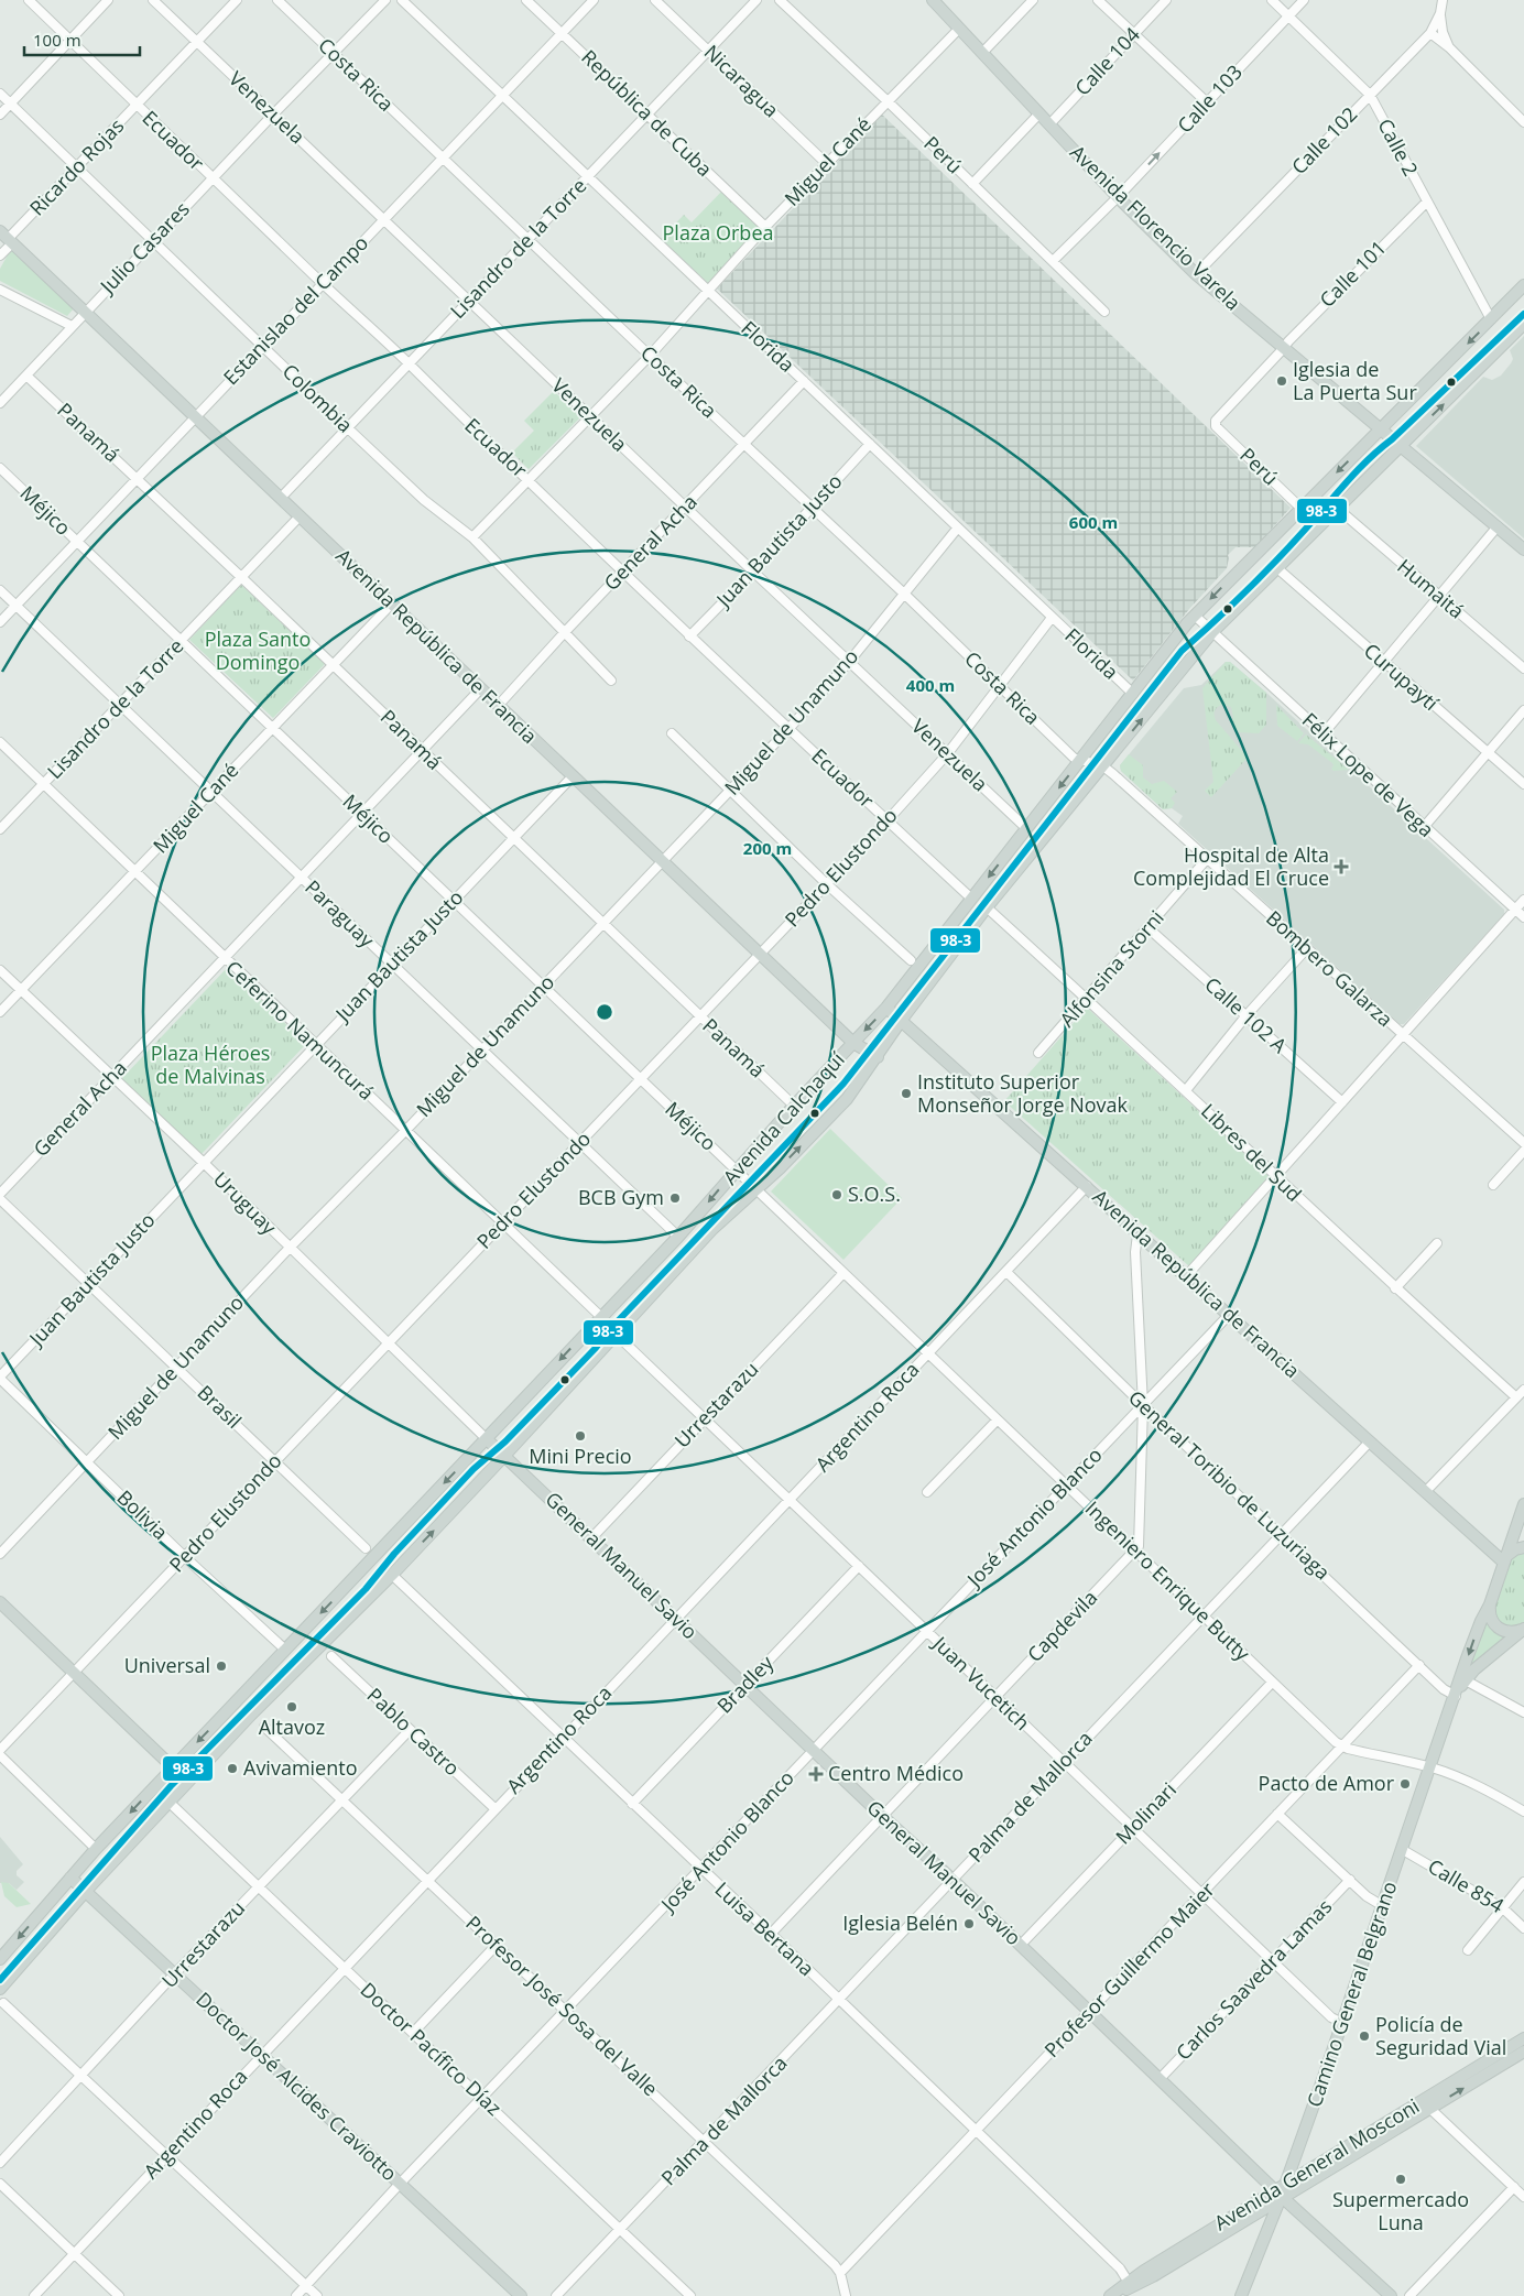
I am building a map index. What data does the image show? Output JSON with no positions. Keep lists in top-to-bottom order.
{
  "streets": {
    "main road": [
      "Avenida Florencio Varela",
      "Avenida República de Francia",
      "Avenida Calchaquí",
      "General Manuel Savio",
      "Camino General Belgrano",
      "Doctor José Alcides Craviotto",
      "Avenida General Mosconi"
    ],
    "street": [
      "Calle 104",
      "Costa Rica",
      "Nicaragua",
      "Calle 103",
      "Venezuela",
      "República de Cuba",
      "Ecuador",
      "Calle 102",
      "Calle 2",
      "Perú",
      "Miguel Cané",
      "Ricardo Rojas",
      "Julio Casares",
      "Lisandro de la Torre",
      "Calle 101",
      "Estanislao del Campo",
      "Florida",
      "Colombia",
      "Panamá",
      "Méjico",
      "Juan Bautista Justo",
      "General Acha",
      "Humaitá",
      "Curupaytí",
      "Miguel de Unamuno",
      "Félix Lope de Vega",
      "Pedro Elustondo",
      "Paraguay",
      "Alfonsina Storni",
      "Bombero Galarza",
      "Calle 102 A",
      "Ceferino Namuncurá",
      "Libres del Sud",
      "Uruguay",
      "Urrestarazu",
      "Brasil",
      "Argentino Roca",
      "General Toribio de Luzuriaga",
      "Bolivia",
      "José Antonio Blanco",
      "Ingeniero Enrique Butty",
      "Capdevila",
      "Juan Vucetich",
      "Bradley",
      "Pablo Castro",
      "Palma de Mallorca",
      "Molinari",
      "Calle 854",
      "Luisa Bertana",
      "Profesor Guillermo Maier",
      "Carlos Saavedra Lamas",
      "Profesor José Sosa del Valle",
      "Doctor Pacífico Díaz"
    ]
  },
  "crossings": [
    ["Calle 104", "Avenida Florencio Varela"],
    ["Costa Rica", "Miguel Cané"],
    ["Costa Rica", "Julio Casares"],
    ["Costa Rica", "Lisandro de la Torre"],
    ["Costa Rica", "Estanislao del Campo"],
    ["Costa Rica", "Juan Bautista Justo"],
    ["Costa Rica", "General Acha"],
    ["Costa Rica", "Miguel de Unamuno"],
    ["Costa Rica", "Pedro Elustondo"],
    ["Costa Rica", "Bombero Galarza"],
    ["Costa Rica", "Avenida Calchaquí"],
    ["Nicaragua", "Miguel Cané"],
    ["Nicaragua", "Lisandro de la Torre"],
    ["Calle 103", "Calle 2"],
    ["Calle 103", "Avenida Florencio Varela"],
    ["Venezuela", "Miguel Cané"],
    ["Venezuela", "Ricardo Rojas"],
    ["Venezuela", "Julio Casares"],
    ["Venezuela", "Lisandro de la Torre"],
    ["Venezuela", "Estanislao del Campo"],
    ["Venezuela", "Juan Bautista Justo"],
    ["Venezuela", "General Acha"],
    ["Venezuela", "Miguel de Unamuno"],
    ["Venezuela", "Pedro Elustondo"],
    ["Venezuela", "Avenida Calchaquí"],
    ["República de Cuba", "Miguel Cané"],
    ["República de Cuba", "Lisandro de la Torre"],
    ["República de Cuba", "Estanislao del Campo"],
    ["Ecuador", "Miguel Cané"],
    ["Ecuador", "Ricardo Rojas"],
    ["Ecuador", "Julio Casares"],
    ["Ecuador", "Lisandro de la Torre"],
    ["Ecuador", "Estanislao del Campo"],
    ["Ecuador", "Juan Bautista Justo"],
    ["Ecuador", "General Acha"],
    ["Ecuador", "Miguel de Unamuno"],
    ["Ecuador", "Pedro Elustondo"],
    ["Calle 102", "Calle 2"],
    ["Calle 102", "Avenida Florencio Varela"],
    ["Calle 2", "Calle 101"],
    ["Calle 2", "Avenida Calchaquí"],
    ["Perú", "Miguel Cané"],
    ["Perú", "Avenida Florencio Varela"],
    ["Perú", "Calle 101"],
    ["Perú", "Avenida Calchaquí"],
    ["Miguel Cané", "Avenida Florencio Varela"],
    ["Miguel Cané", "Florida"],
    ["Miguel Cané", "Colombia"],
    ["Miguel Cané", "Panamá"],
    ["Miguel Cané", "Méjico"],
    ["Miguel Cané", "Avenida República de Francia"],
    ["Miguel Cané", "Paraguay"],
    ["Miguel Cané", "Ceferino Namuncurá"],
    ["Miguel Cané", "Uruguay"],
    ["Ricardo Rojas", "Colombia"],
    ["Ricardo Rojas", "Avenida República de Francia"],
    ["Avenida Florencio Varela", "Calle 101"],
    ["Avenida Florencio Varela", "Avenida Calchaquí"],
    ["Julio Casares", "Colombia"],
    ["Julio Casares", "Panamá"],
    ["Julio Casares", "Avenida República de Francia"],
    ["Lisandro de la Torre", "Florida"],
    ["Lisandro de la Torre", "Colombia"],
    ["Lisandro de la Torre", "Panamá"],
    ["Lisandro de la Torre", "Méjico"],
    ["Lisandro de la Torre", "Avenida República de Francia"],
    ["Lisandro de la Torre", "Paraguay"],
    ["Lisandro de la Torre", "Ceferino Namuncurá"],
    ["Estanislao del Campo", "Florida"],
    ["Estanislao del Campo", "Colombia"],
    ["Estanislao del Campo", "Panamá"],
    ["Estanislao del Campo", "Méjico"],
    ["Estanislao del Campo", "Avenida República de Francia"],
    ["Estanislao del Campo", "Paraguay"],
    ["Florida", "Juan Bautista Justo"],
    ["Florida", "General Acha"],
    ["Florida", "Miguel de Unamuno"],
    ["Florida", "Pedro Elustondo"],
    ["Florida", "Avenida Calchaquí"],
    ["Colombia", "General Acha"],
    ["Panamá", "Juan Bautista Justo"],
    ["Panamá", "General Acha"],
    ["Panamá", "Miguel de Unamuno"],
    ["Panamá", "Pedro Elustondo"],
    ["Panamá", "Avenida Calchaquí"],
    ["Méjico", "Juan Bautista Justo"],
    ["Méjico", "General Acha"],
    ["Méjico", "Miguel de Unamuno"],
    ["Méjico", "Pedro Elustondo"],
    ["Méjico", "Avenida Calchaquí"],
    ["Méjico", "Ingeniero Enrique Butty"],
    ["Juan Bautista Justo", "Avenida República de Francia"],
    ["Juan Bautista Justo", "Paraguay"],
    ["Juan Bautista Justo", "Ceferino Namuncurá"],
    ["Juan Bautista Justo", "Uruguay"],
    ["Juan Bautista Justo", "Brasil"],
    ["Juan Bautista Justo", "Bolivia"],
    ["General Acha", "Avenida República de Francia"],
    ["General Acha", "Paraguay"],
    ["General Acha", "Ceferino Namuncurá"],
    ["General Acha", "Uruguay"],
    ["Humaitá", "Avenida Calchaquí"],
    ["Avenida República de Francia", "Miguel de Unamuno"],
    ["Avenida República de Francia", "Pedro Elustondo"],
    ["Avenida República de Francia", "Avenida Calchaquí"],
    ["Avenida República de Francia", "Argentino Roca"],
    ["Avenida República de Francia", "José Antonio Blanco"],
    ["Avenida República de Francia", "Palma de Mallorca"],
    ["Avenida República de Francia", "Camino General Belgrano"],
    ["Curupaytí", "Avenida Calchaquí"],
    ["Miguel de Unamuno", "Paraguay"],
    ["Miguel de Unamuno", "Ceferino Namuncurá"],
    ["Miguel de Unamuno", "Uruguay"],
    ["Miguel de Unamuno", "Brasil"],
    ["Miguel de Unamuno", "Bolivia"],
    ["Félix Lope de Vega", "Avenida Calchaquí"],
    ["Pedro Elustondo", "Paraguay"],
    ["Pedro Elustondo", "Ceferino Namuncurá"],
    ["Pedro Elustondo", "Uruguay"],
    ["Pedro Elustondo", "Brasil"],
    ["Pedro Elustondo", "Bolivia"],
    ["Paraguay", "Avenida Calchaquí"],
    ["Alfonsina Storni", "Bombero Galarza"],
    ["Alfonsina Storni", "Calle 102 A"],
    ["Alfonsina Storni", "Libres del Sud"],
    ["Bombero Galarza", "Avenida Calchaquí"],
    ["Ceferino Namuncurá", "Avenida Calchaquí"],
    ["Avenida Calchaquí", "Libres del Sud"],
    ["Avenida Calchaquí", "Uruguay"],
    ["Avenida Calchaquí", "Bolivia"],
    ["Avenida Calchaquí", "General Manuel Savio"],
    ["Avenida Calchaquí", "Ingeniero Enrique Butty"],
    ["Avenida Calchaquí", "Luisa Bertana"],
    ["Avenida Calchaquí", "Doctor Pacífico Díaz"],
    ["Avenida Calchaquí", "Doctor José Alcides Craviotto"],
    ["Uruguay", "General Manuel Savio"],
    ["Urrestarazu", "General Manuel Savio"],
    ["Urrestarazu", "Ingeniero Enrique Butty"],
    ["Urrestarazu", "Juan Vucetich"],
    ["Urrestarazu", "Pablo Castro"],
    ["Urrestarazu", "Profesor José Sosa del Valle"],
    ["Urrestarazu", "Doctor Pacífico Díaz"],
    ["Urrestarazu", "Doctor José Alcides Craviotto"],
    ["Argentino Roca", "General Toribio de Luzuriaga"],
    ["Argentino Roca", "General Manuel Savio"],
    ["Argentino Roca", "Ingeniero Enrique Butty"],
    ["Argentino Roca", "Juan Vucetich"],
    ["Argentino Roca", "Pablo Castro"],
    ["Argentino Roca", "Luisa Bertana"],
    ["Argentino Roca", "Profesor José Sosa del Valle"],
    ["Argentino Roca", "Doctor Pacífico Díaz"],
    ["Argentino Roca", "Doctor José Alcides Craviotto"],
    ["General Toribio de Luzuriaga", "José Antonio Blanco"],
    ["General Toribio de Luzuriaga", "Palma de Mallorca"],
    ["General Toribio de Luzuriaga", "Profesor Guillermo Maier"],
    ["General Toribio de Luzuriaga", "Camino General Belgrano"],
    ["José Antonio Blanco", "General Manuel Savio"],
    ["José Antonio Blanco", "Ingeniero Enrique Butty"],
    ["José Antonio Blanco", "Juan Vucetich"],
    ["José Antonio Blanco", "Luisa Bertana"],
    ["José Antonio Blanco", "Profesor José Sosa del Valle"],
    ["José Antonio Blanco", "Doctor Pacífico Díaz"],
    ["José Antonio Blanco", "Doctor José Alcides Craviotto"],
    ["General Manuel Savio", "Capdevila"],
    ["General Manuel Savio", "Bradley"],
    ["General Manuel Savio", "Palma de Mallorca"],
    ["General Manuel Savio", "Molinari"],
    ["General Manuel Savio", "Profesor Guillermo Maier"],
    ["General Manuel Savio", "Carlos Saavedra Lamas"],
    ["General Manuel Savio", "Camino General Belgrano"],
    ["General Manuel Savio", "Avenida General Mosconi"],
    ["Ingeniero Enrique Butty", "Capdevila"],
    ["Ingeniero Enrique Butty", "Palma de Mallorca"],
    ["Ingeniero Enrique Butty", "Molinari"],
    ["Ingeniero Enrique Butty", "Profesor Guillermo Maier"],
    ["Ingeniero Enrique Butty", "Camino General Belgrano"],
    ["Capdevila", "Juan Vucetich"],
    ["Capdevila", "Luisa Bertana"],
    ["Juan Vucetich", "Bradley"],
    ["Juan Vucetich", "Palma de Mallorca"],
    ["Juan Vucetich", "Molinari"],
    ["Juan Vucetich", "Profesor Guillermo Maier"],
    ["Juan Vucetich", "Carlos Saavedra Lamas"],
    ["Juan Vucetich", "Camino General Belgrano"],
    ["Bradley", "Luisa Bertana"],
    ["Palma de Mallorca", "Luisa Bertana"],
    ["Palma de Mallorca", "Profesor José Sosa del Valle"],
    ["Palma de Mallorca", "Doctor Pacífico Díaz"],
    ["Calle 854", "Camino General Belgrano"],
    ["Luisa Bertana", "Profesor Guillermo Maier"],
    ["Luisa Bertana", "Avenida General Mosconi"],
    ["Profesor Guillermo Maier", "Profesor José Sosa del Valle"],
    ["Camino General Belgrano", "Avenida General Mosconi"]
  ],
  "one_way": ["Calle 103"],
  "parks": ["Plaza Orbea", "Plaza Santo Domingo", "Plaza Héroes de Malvinas"],
  "places": {
    "other": [
      "Iglesia de La Puerta Sur",
      "Instituto Superior Monseñor Jorge Novak",
      "S.O.S.",
      "BCB Gym",
      "Mini Precio",
      "Universal",
      "Altavoz",
      "Avivamiento",
      "Pacto de Amor",
      "Iglesia Belén",
      "Policía de Seguridad Vial",
      "Supermercado Luna"
    ],
    "health": ["Hospital de Alta Complejidad El Cruce", "Centro Médico"]
  },
  "lines": ["transit line 98-3"],
  "scale_bar": "100 m",
  "rings": ["600 m", "400 m", "200 m"]
}
